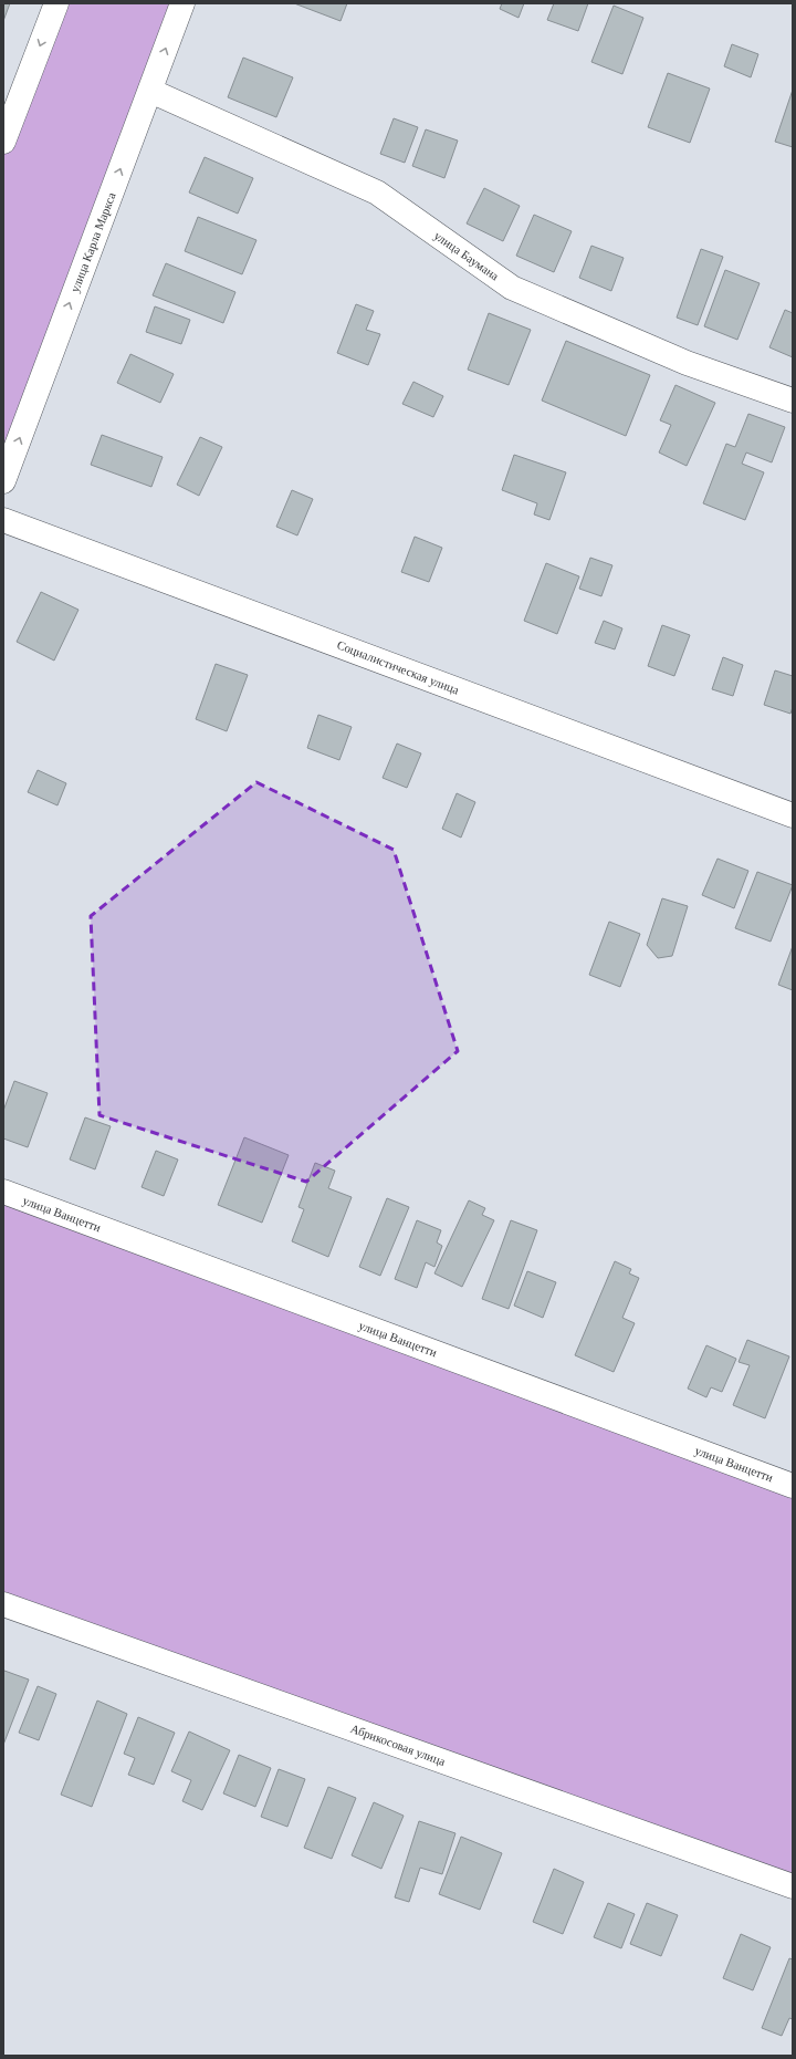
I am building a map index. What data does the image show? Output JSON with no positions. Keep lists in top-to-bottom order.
{
  "streets": {
    "street": [
      "улица Карла Маркса",
      "улица Баумана",
      "Социалистическая улица",
      "улица Ванцетти",
      "Абрикосовая улица"
    ]
  },
  "crossings": [
    ["улица Карла Маркса", "улица Баумана"]
  ],
  "one_way": ["улица Карла Маркса"]
}
